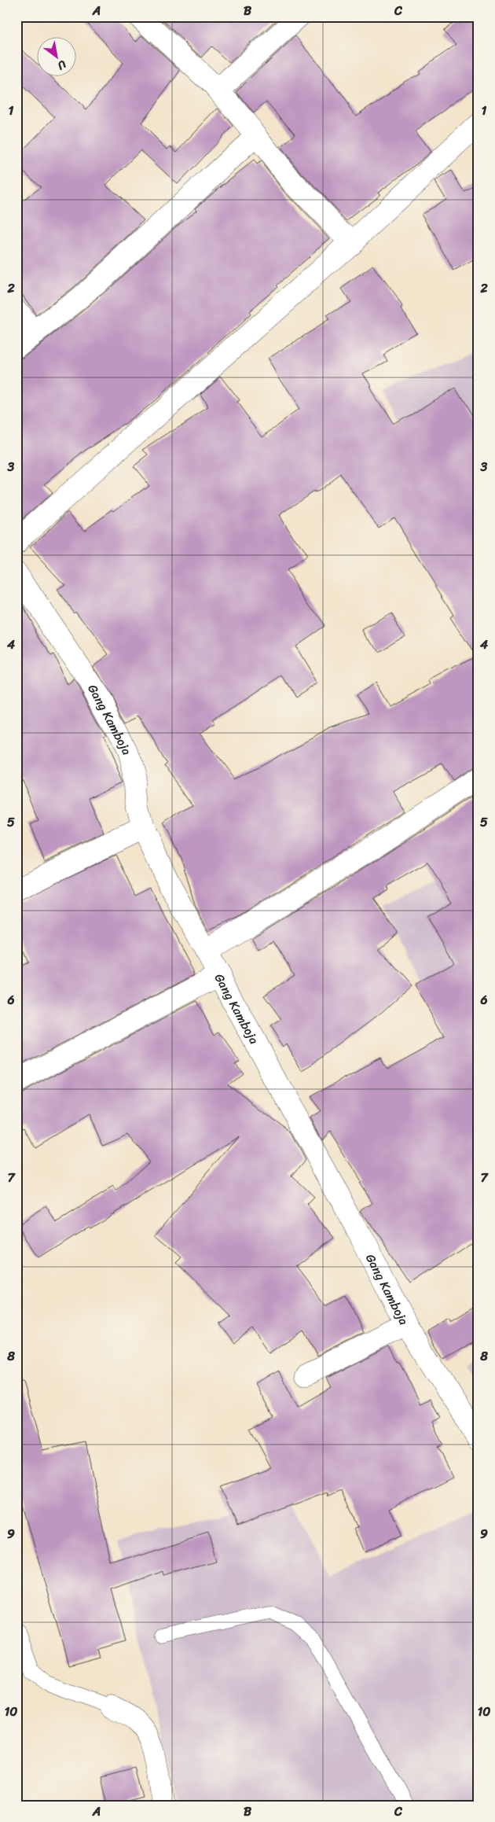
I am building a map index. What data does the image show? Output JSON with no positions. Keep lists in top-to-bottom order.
{
  "streets": {
    "street": ["Gang Kamboja"]
  },
  "north": "bottom right",
  "grid": {
    "columns": ["A", "B", "C"],
    "rows": [
      "1",
      "2",
      "3",
      "4",
      "5",
      "6",
      "7",
      "8",
      "9",
      "10"
    ]
  }
}
